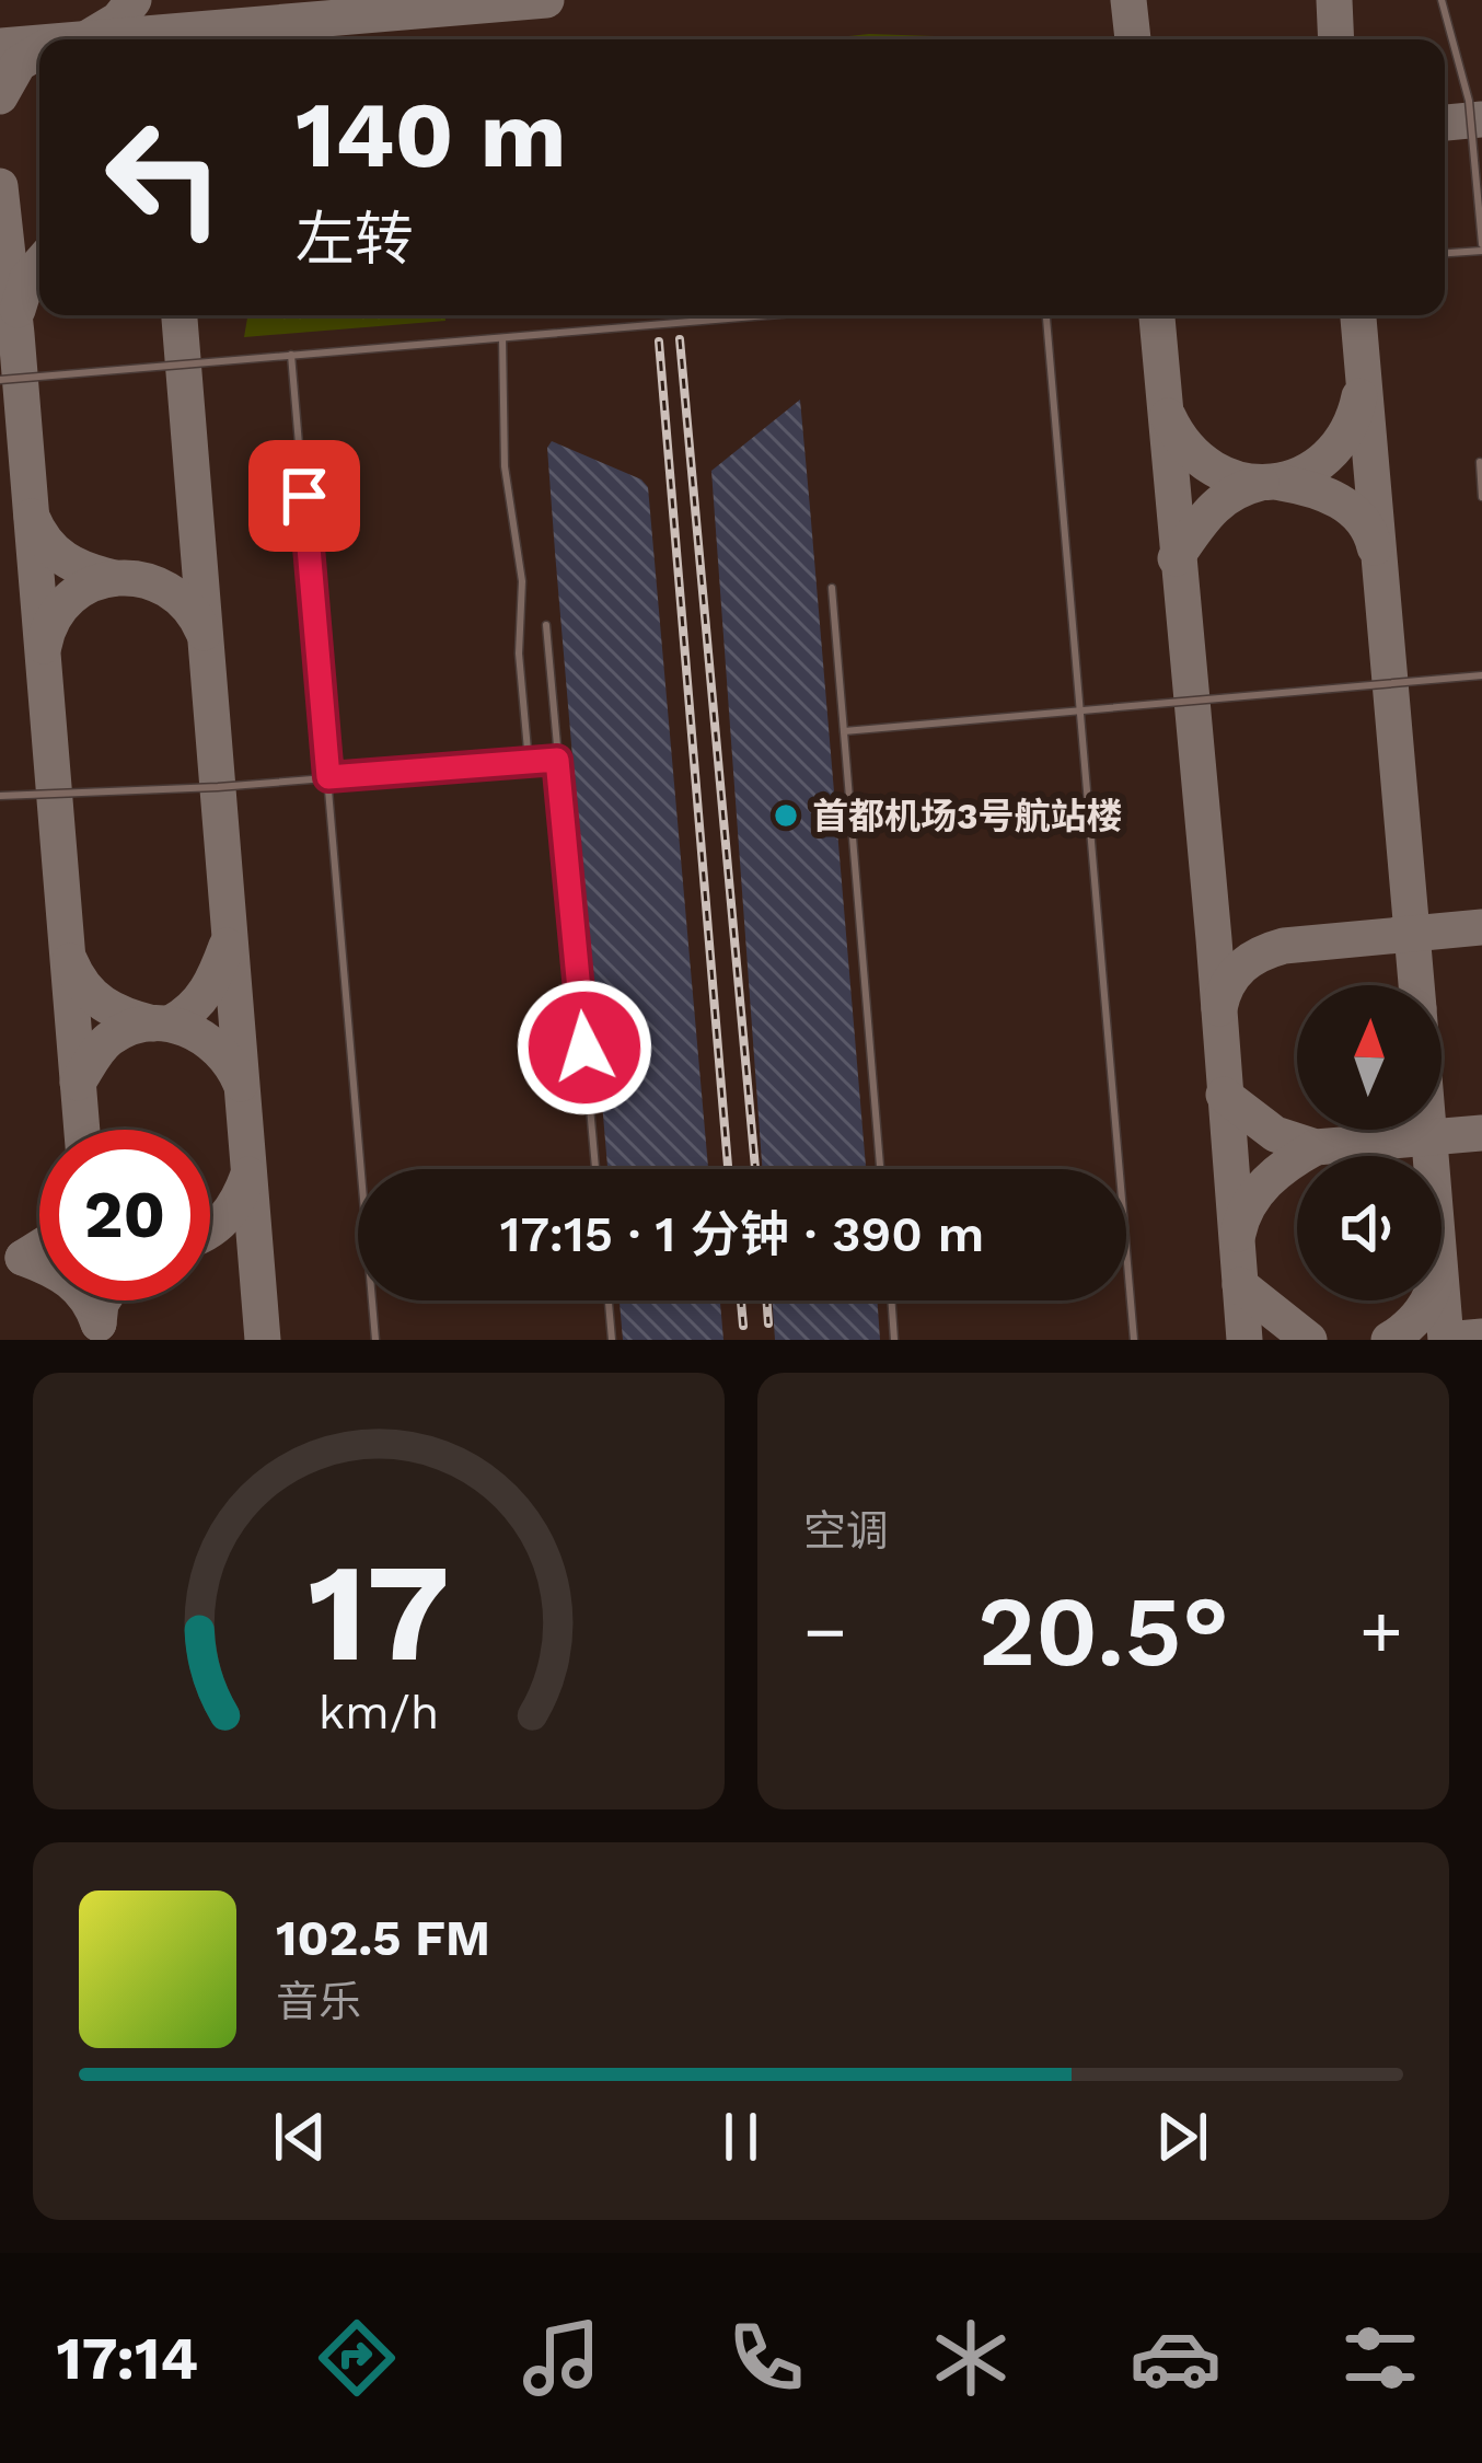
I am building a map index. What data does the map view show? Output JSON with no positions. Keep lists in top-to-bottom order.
{
  "places": ["首都机场3号航站楼"],
  "north": "top",
  "page": {
    "turn": ["140 m", "左转"],
    "limit": "20",
    "trip": "17:15 · 1 分钟 · 390 m",
    "tile": "空调",
    "heat": ["−", "20.5°", "+"],
    "song": ["102.5 FM", "音乐"],
    "tabs": "17:14",
    "gauge": ["17", "km/h"]
  }
}
